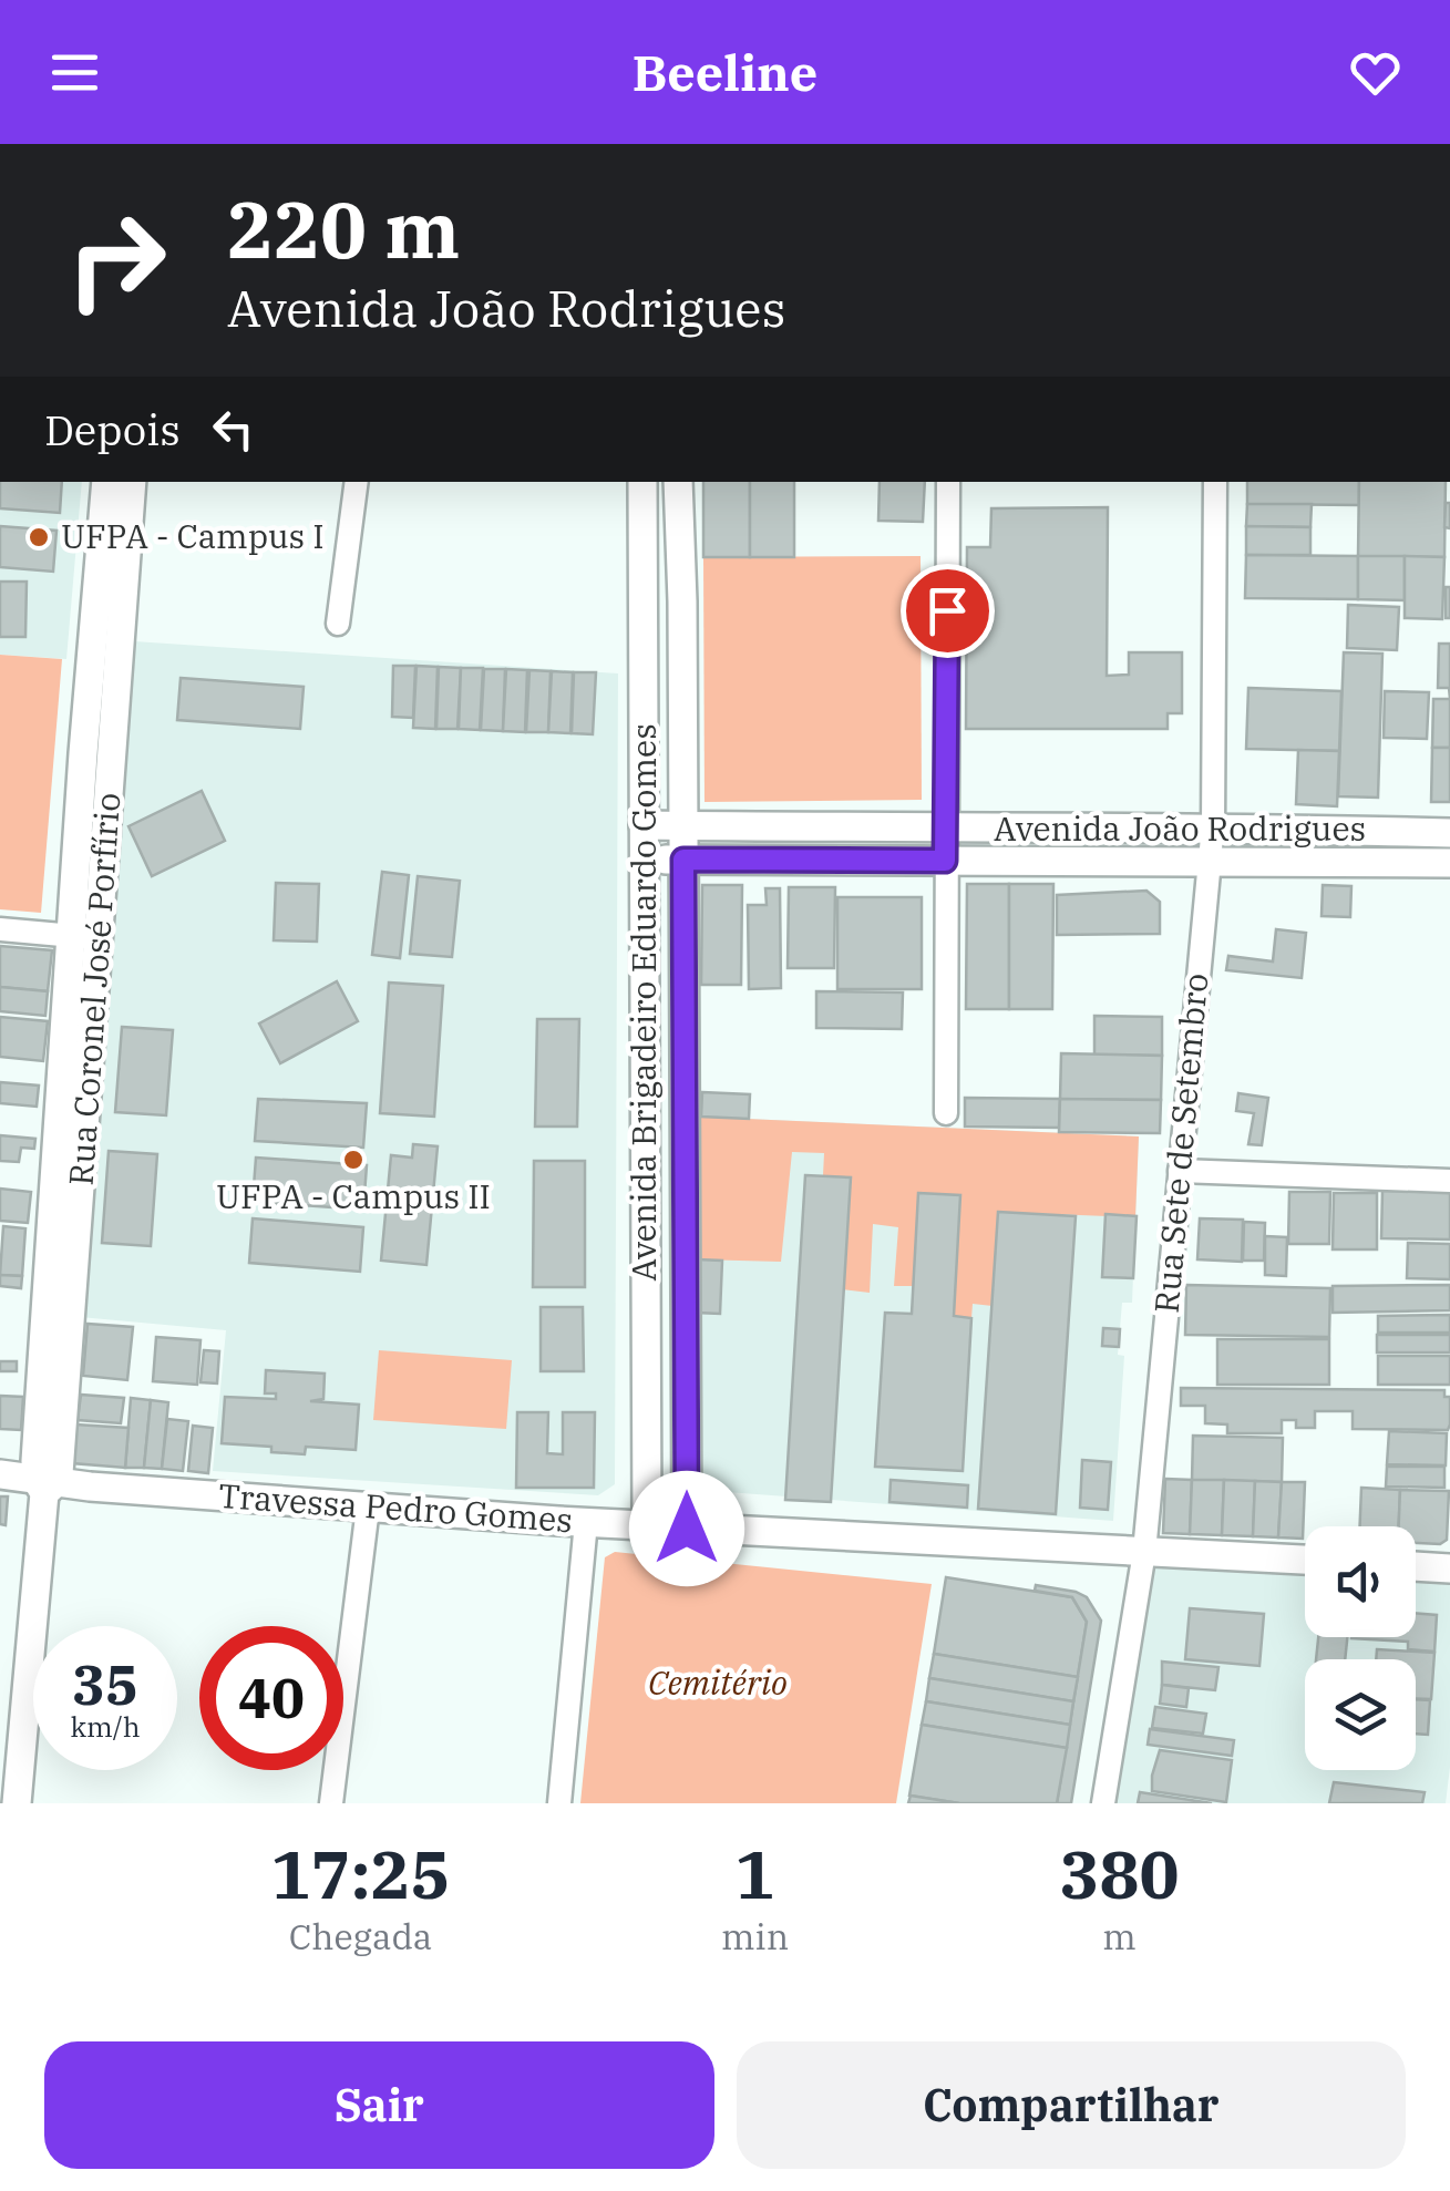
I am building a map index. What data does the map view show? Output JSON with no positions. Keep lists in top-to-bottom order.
{
  "streets": {
    "street": [
      "Avenida João Rodrigues",
      "Rua Coronel José Porfírio",
      "Avenida Brigadeiro Eduardo Gomes",
      "Rua Sete de Setembro",
      "Travessa Pedro Gomes"
    ]
  },
  "crossings": [
    ["Avenida João Rodrigues", "Avenida Brigadeiro Eduardo Gomes"],
    ["Avenida João Rodrigues", "Rua Sete de Setembro"],
    ["Rua Coronel José Porfírio", "Travessa Pedro Gomes"],
    ["Avenida Brigadeiro Eduardo Gomes", "Travessa Pedro Gomes"],
    ["Rua Sete de Setembro", "Travessa Pedro Gomes"]
  ],
  "parks": ["Cemitério"],
  "places": ["UFPA - Campus I", "UFPA - Campus II"],
  "page": {
    "header": "Beeline",
    "turn": ["220 m", "Avenida João Rodrigues"],
    "then": "Depois",
    "speed": "35 km/h",
    "limit": "40",
    "eta": [
      "17:25",
      "Chegada",
      "1",
      "min",
      "380",
      "m"
    ],
    "buttons": ["Sair", "Compartilhar"]
  }
}
